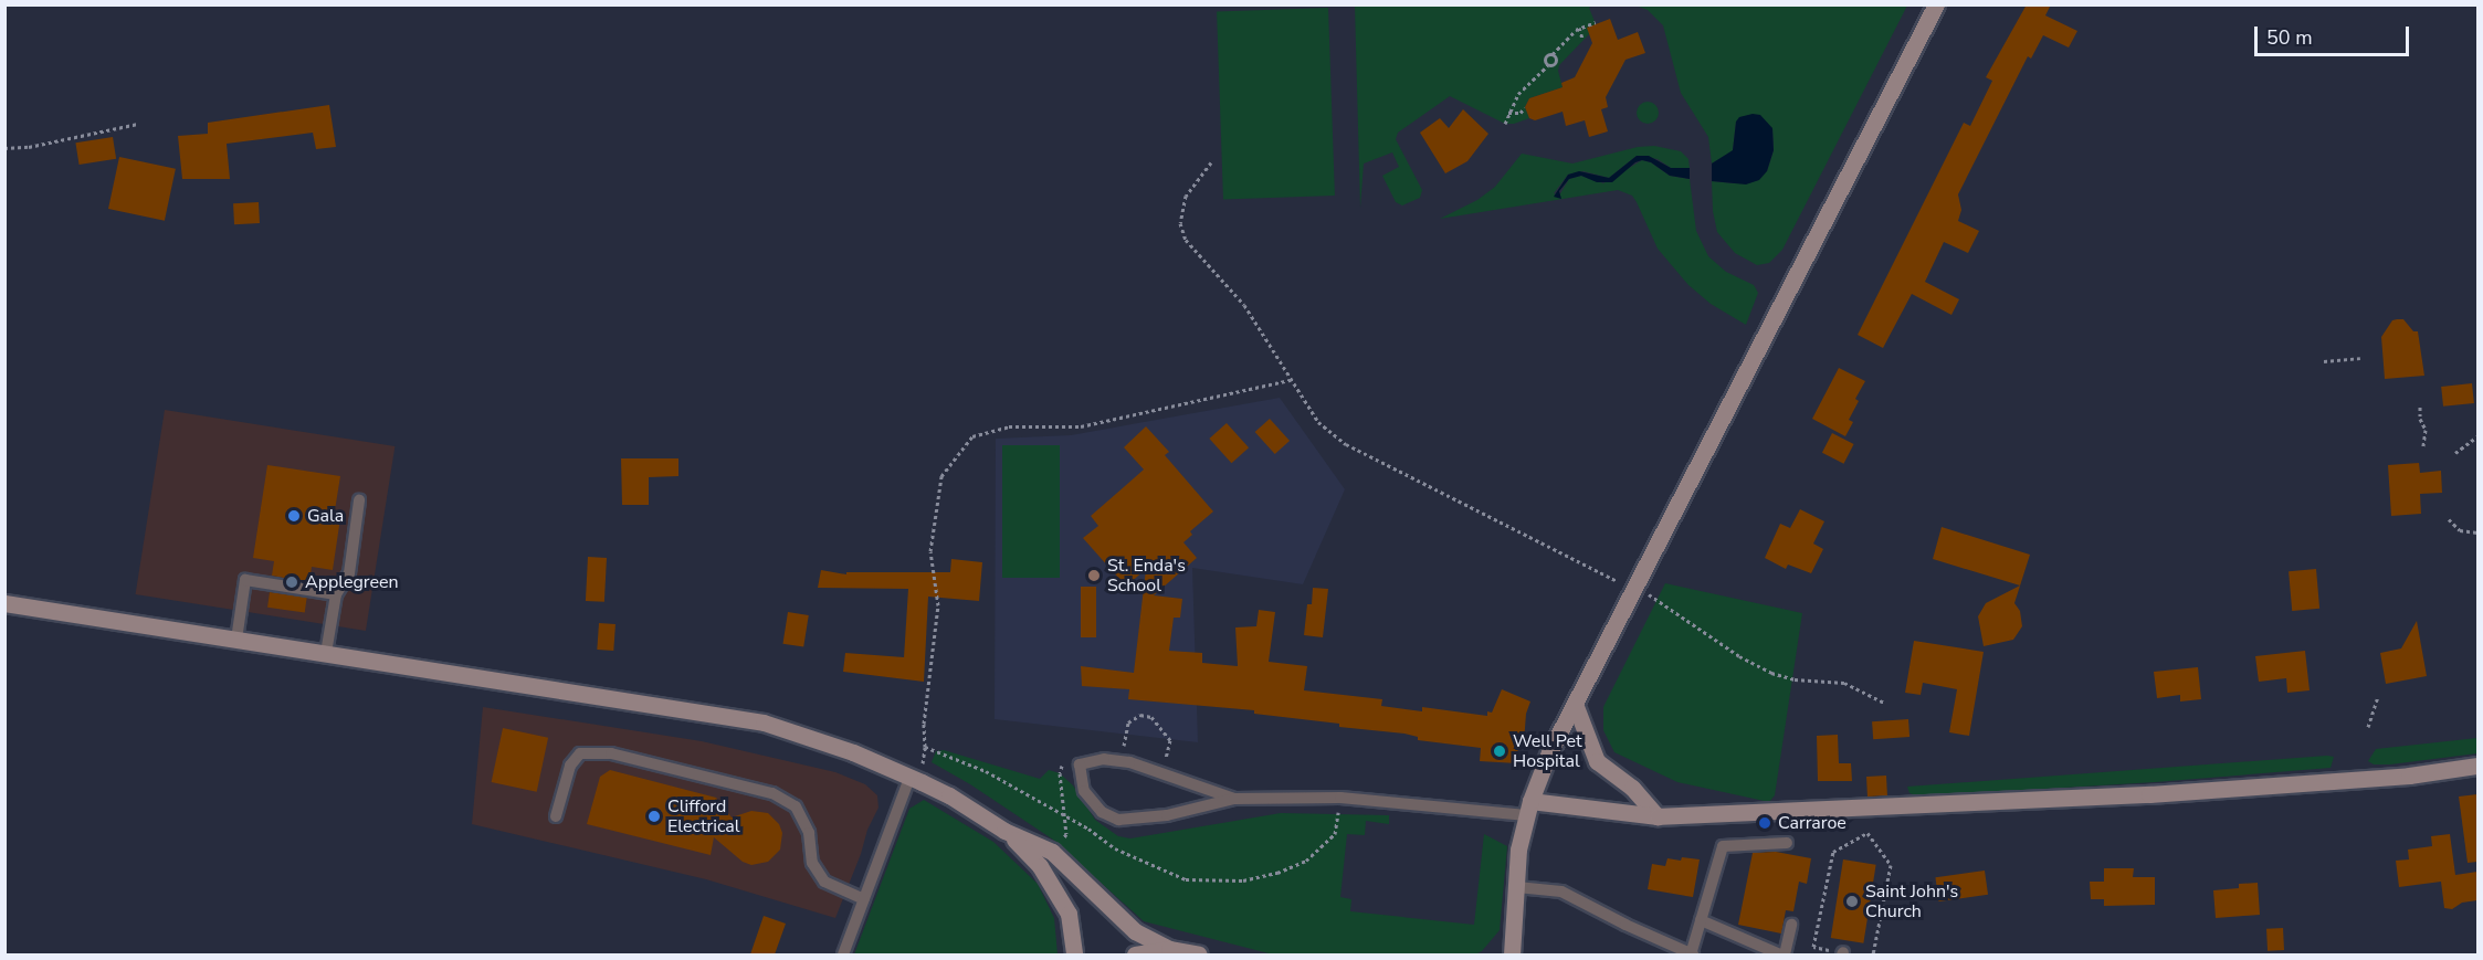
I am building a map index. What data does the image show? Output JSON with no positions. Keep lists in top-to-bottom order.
{
  "places": [
    "Gala",
    "St. Enda's School",
    "Applegreen",
    "Well Pet Hospital",
    "Clifford Electrical",
    "Carraroe",
    "Saint John's Church"
  ],
  "scale_bar": "50 m"
}
